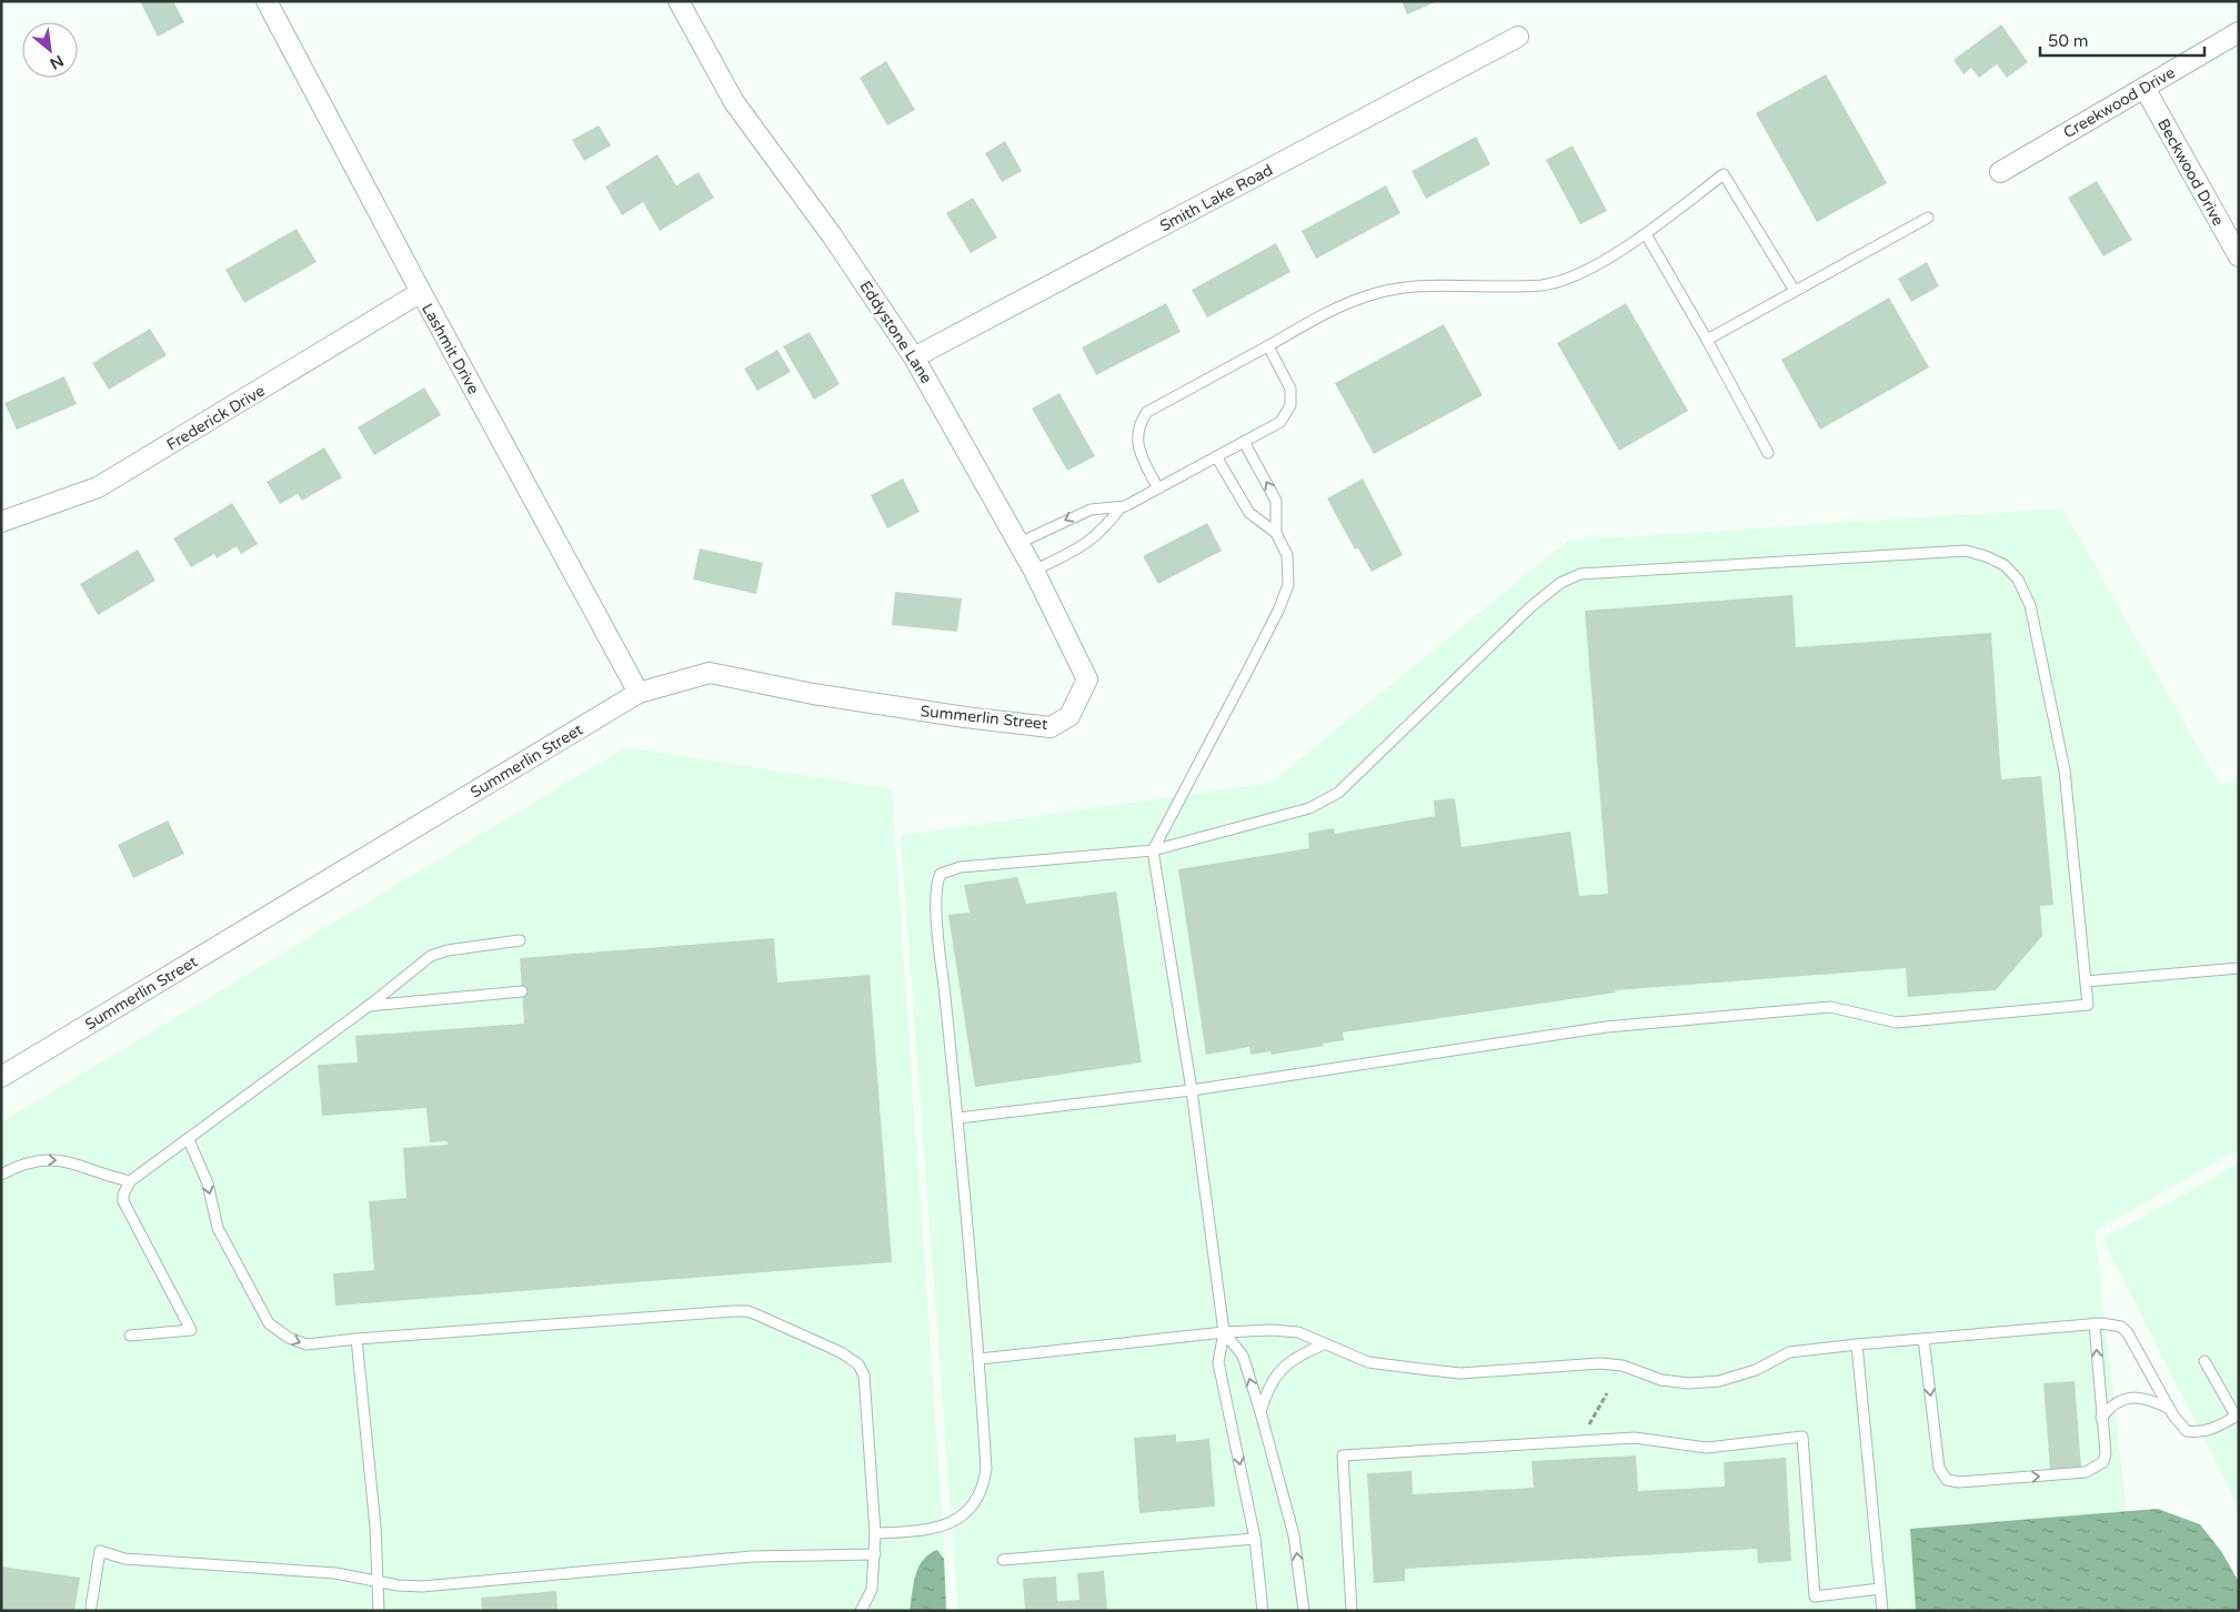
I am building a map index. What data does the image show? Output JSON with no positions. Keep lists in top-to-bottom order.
{
  "streets": {
    "street": [
      "Creekwood Drive",
      "Beckwood Drive",
      "Smith Lake Road",
      "Eddystone Lane",
      "Lashmit Drive",
      "Frederick Drive",
      "Summerlin Street"
    ]
  },
  "crossings": [
    ["Creekwood Drive", "Beckwood Drive"],
    ["Smith Lake Road", "Eddystone Lane"],
    ["Eddystone Lane", "Summerlin Street"],
    ["Lashmit Drive", "Frederick Drive"],
    ["Lashmit Drive", "Summerlin Street"]
  ],
  "scale_bar": "50 m",
  "north": "bottom right"
}
